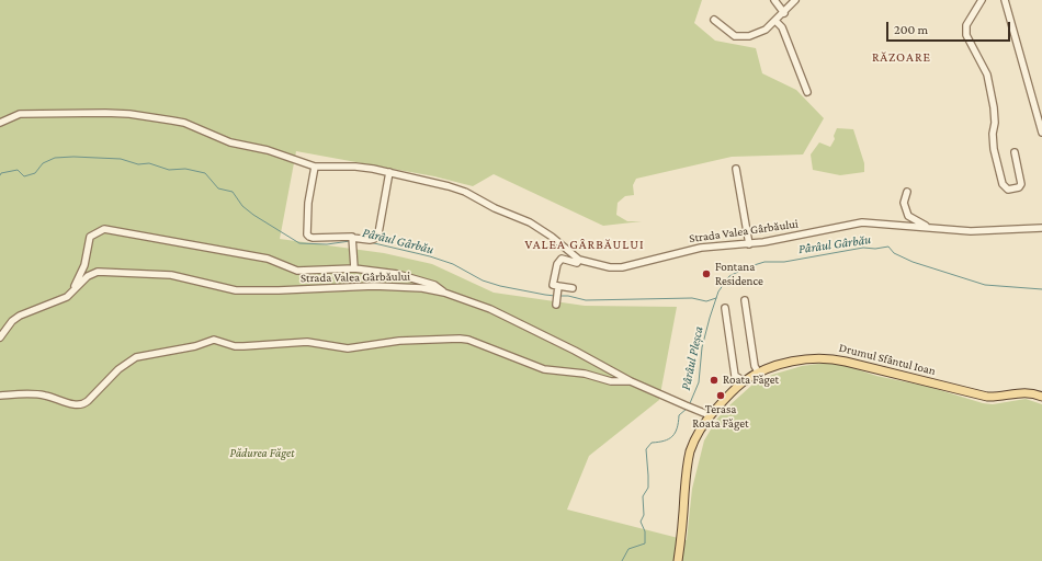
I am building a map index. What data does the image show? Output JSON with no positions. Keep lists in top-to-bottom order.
{
  "streets": {
    "main road": ["Drumul Sfântul Ioan"],
    "street": ["Strada Valea Gârbăului"]
  },
  "crossings": [
    ["Strada Valea Gârbăului", "Drumul Sfântul Ioan"]
  ],
  "districts": ["RĂZOARE", "VALEA GÂRBĂULUI"],
  "water": ["Pârâul Gârbău", "Pârâul Pleșca"],
  "parks": ["Pădurea Făget"],
  "places": ["Fontana Residence", "Roata Făget", "Terasa Roata Făget"],
  "scale_bar": "200 m"
}
